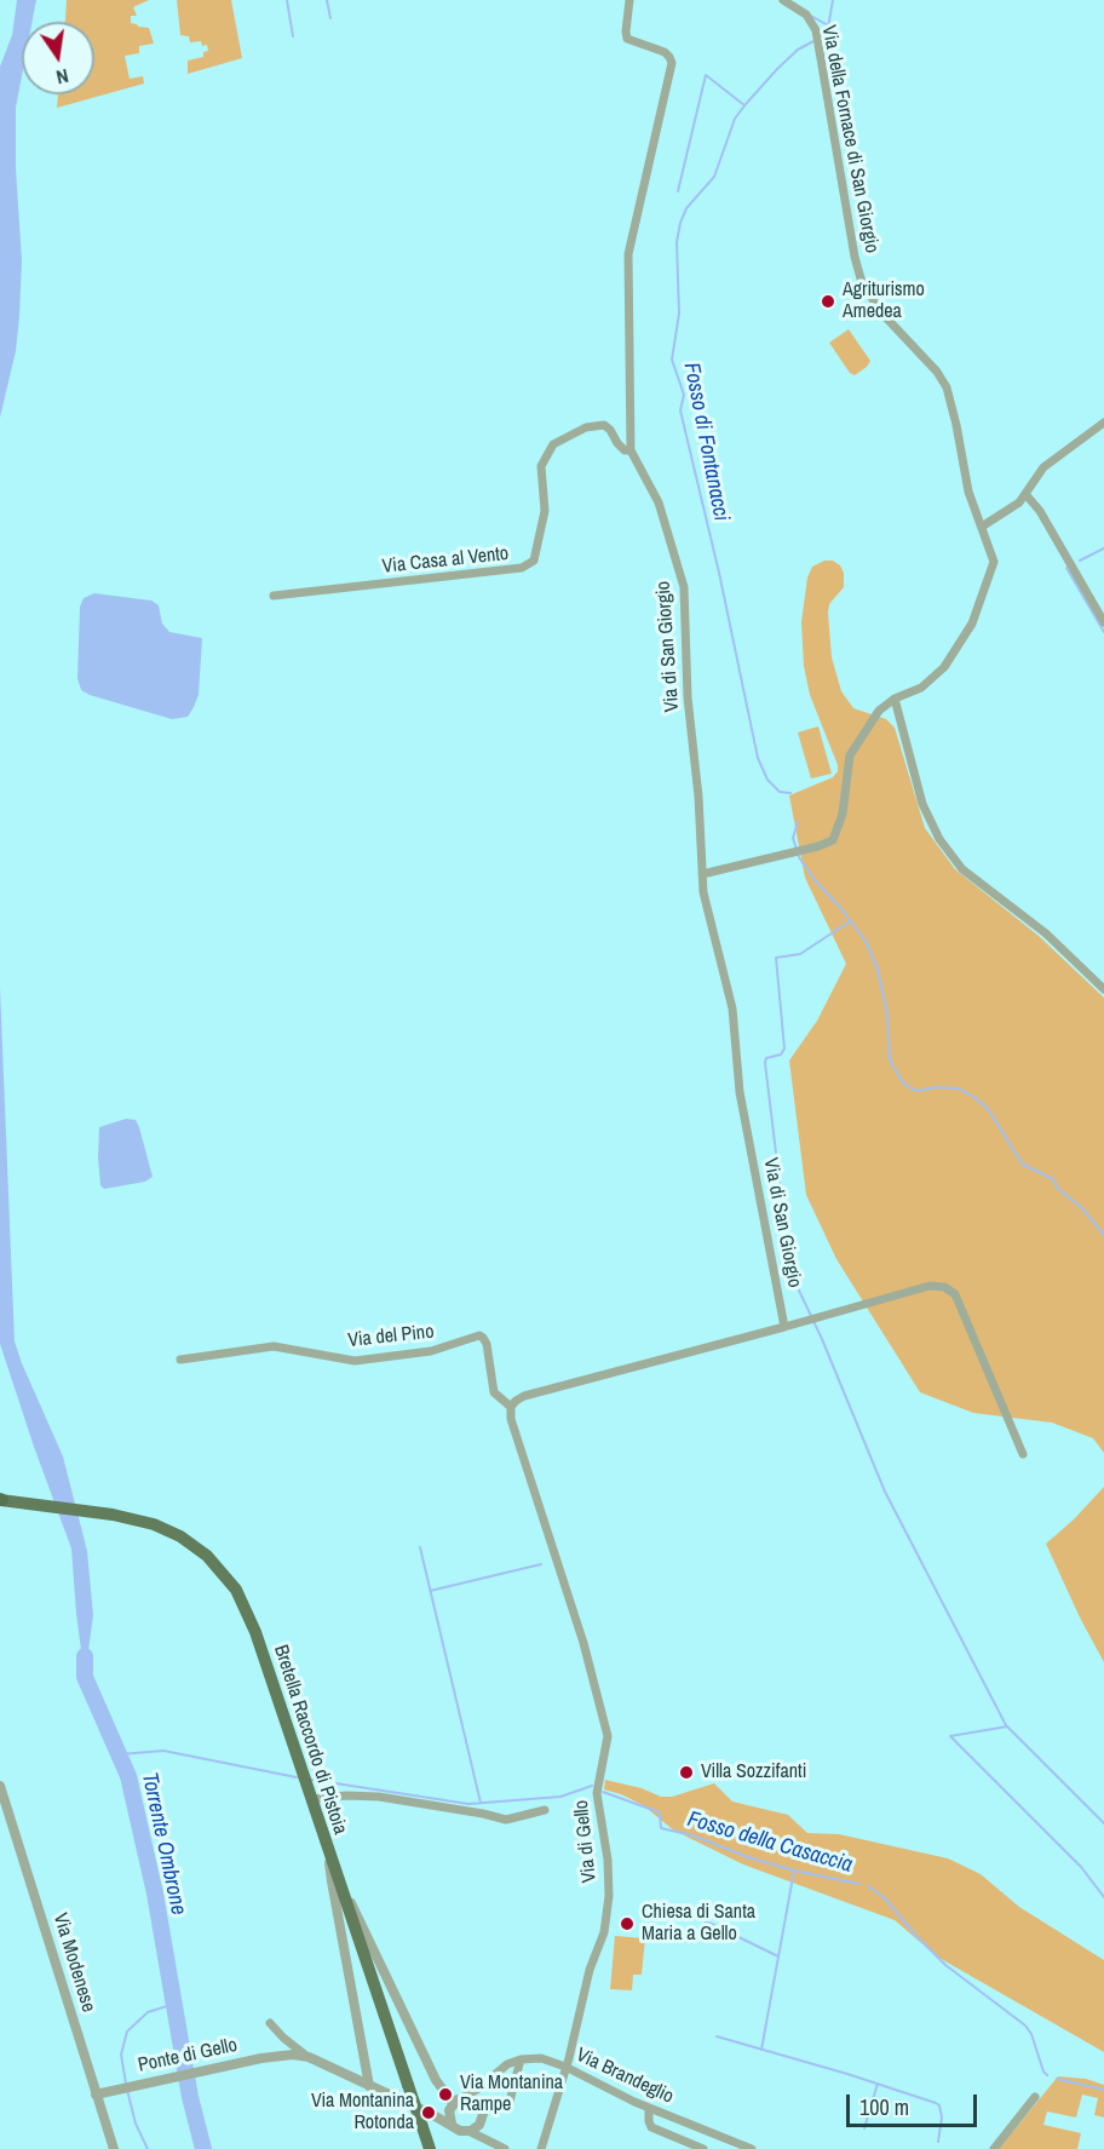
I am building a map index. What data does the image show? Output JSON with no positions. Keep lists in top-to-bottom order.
{
  "streets": {
    "main road": ["Bretella Raccordo di Pistoia"],
    "street": [
      "Via della Fornace di San Giorgio",
      "Via Casa al Vento",
      "Via di San Giorgio",
      "Via del Pino",
      "Via di Gello",
      "Via Modenese",
      "Ponte di Gello",
      "Via Brandeglio"
    ]
  },
  "crossings": [
    ["Via Casa al Vento", "Via di San Giorgio"],
    ["Via del Pino", "Via di Gello"],
    ["Via di Gello", "Via Brandeglio"],
    ["Via Modenese", "Ponte di Gello"]
  ],
  "water": ["Fosso di Fontanacci", "Fosso della Casaccia", "Torrente Ombrone"],
  "places": [
    "Agriturismo Amedea",
    "Villa Sozzifanti",
    "Chiesa di Santa Maria a Gello",
    "Via Montanina Rampe",
    "Via Montanina Rotonda"
  ],
  "scale_bar": "100 m",
  "north": "bottom"
}
